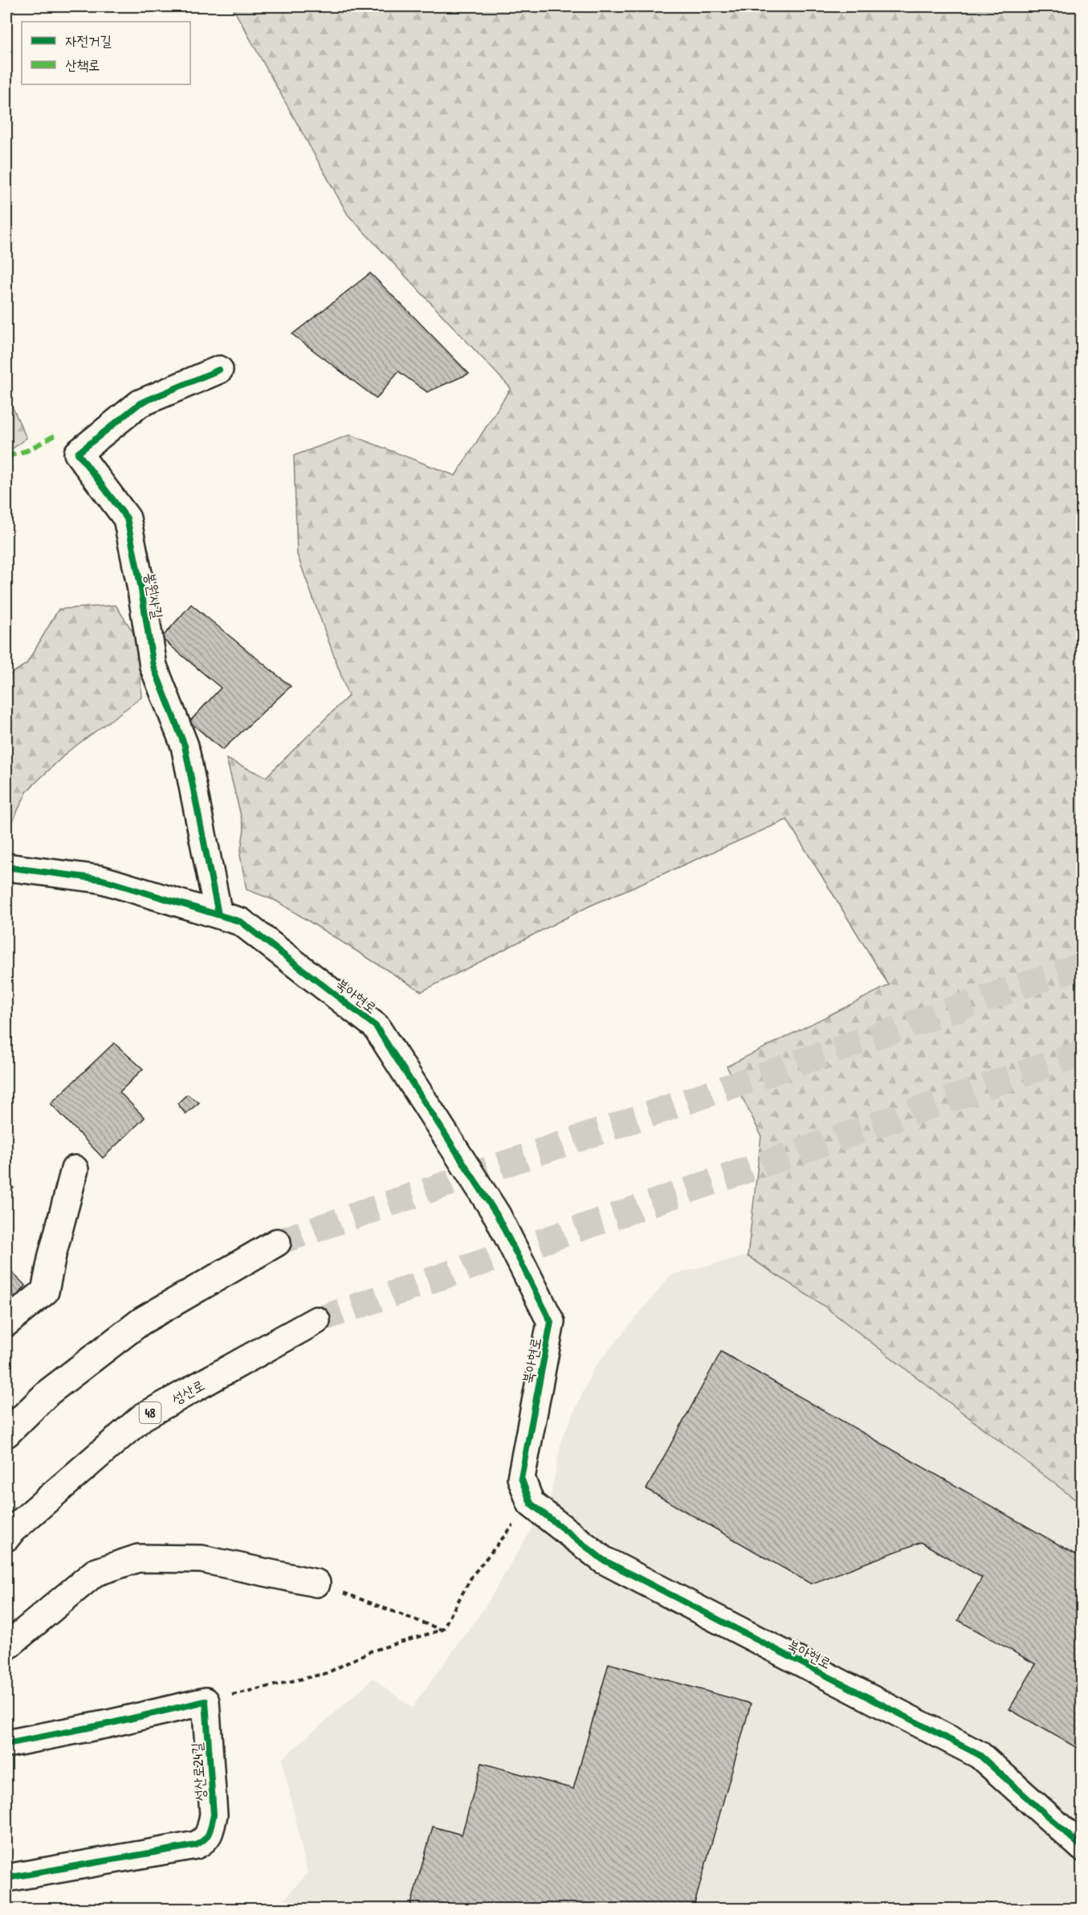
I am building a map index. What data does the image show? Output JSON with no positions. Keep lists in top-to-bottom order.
{
  "streets": {
    "street": [
      "봉원사길",
      "북아현로",
      "성산로",
      "48",
      "성산로24길"
    ]
  },
  "crossings": [
    ["봉원사길", "북아현로"]
  ],
  "legend": ["자전거길", "산책로"]
}
